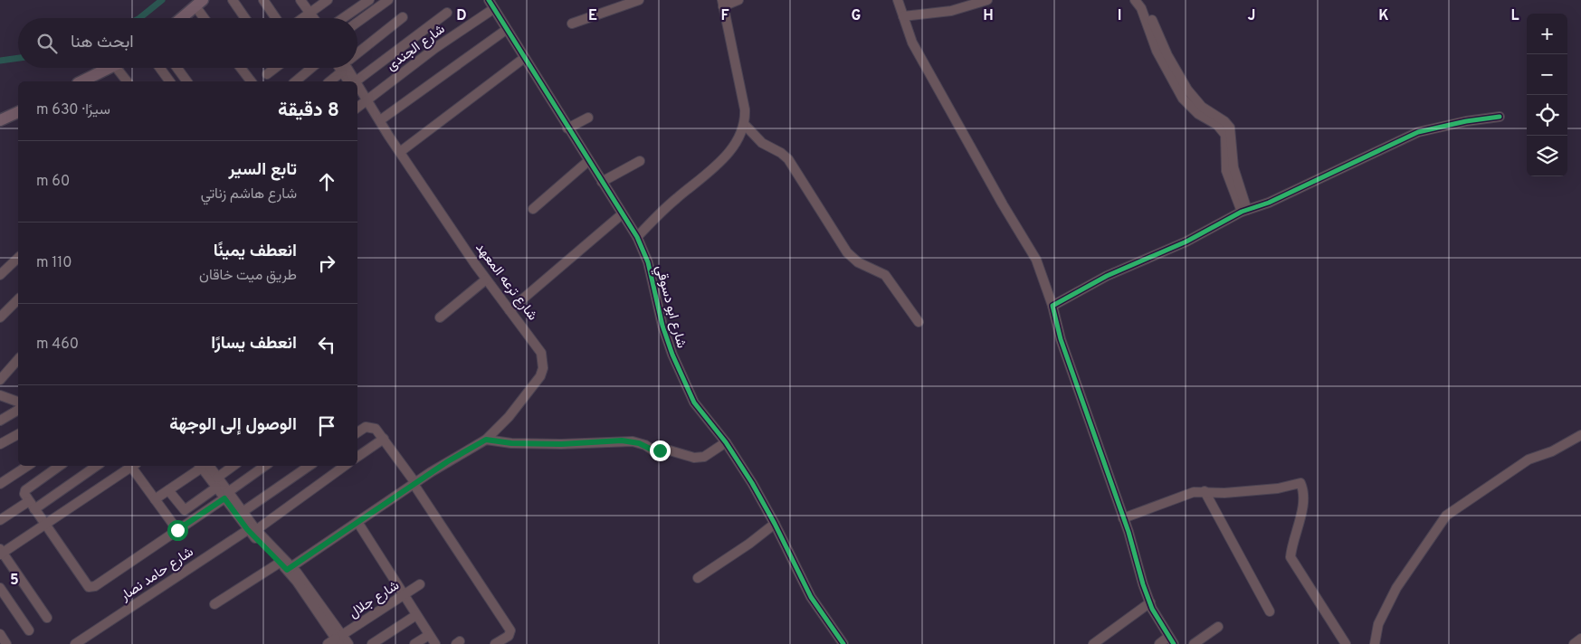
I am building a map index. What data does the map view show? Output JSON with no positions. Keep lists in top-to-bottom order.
{
  "streets": {
    "street": [
      "شارع الجندى",
      "شارع ترعه المعهد",
      "شارع ابو دسوقي",
      "شارع حامد نصار",
      "شارع جلال"
    ]
  },
  "crossings": [
    ["شارع الجندى", "شارع ترعه المعهد"],
    ["شارع الجندى", "شارع ابو دسوقي"]
  ],
  "page": {
    "map_buttons": ["+", "−"],
    "search": "ابحث هنا",
    "heading": ["8 دقيقة", "سيرًا · 630 m"],
    "list": [
      ["تابع السير", "شارع هاشم زناتي", "60 m"],
      ["انعطف يمينًا", "طريق ميت خاقان", "110 m"],
      ["انعطف يسارًا", "460 m"],
      "الوصول إلى الوجهة"
    ]
  },
  "grid": {
    "columns": [
      "D",
      "E",
      "F",
      "G",
      "H",
      "I",
      "J",
      "K",
      "L"
    ],
    "rows": ["5"]
  }
}
